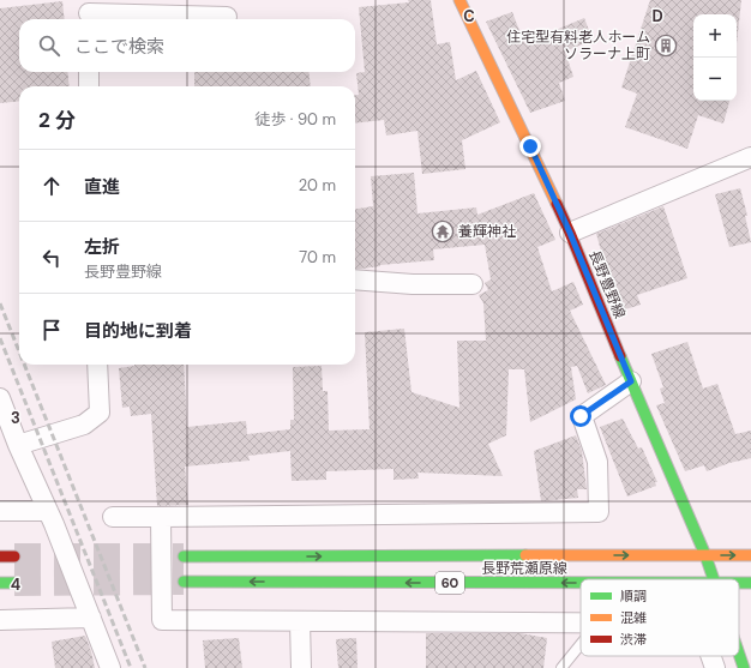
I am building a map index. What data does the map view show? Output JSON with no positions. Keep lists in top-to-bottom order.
{
  "streets": {
    "main road": ["長野豊野線", "長野荒瀬原線", "60"]
  },
  "crossings": [
    ["長野豊野線", "長野荒瀬原線"]
  ],
  "places": {
    "building": ["住宅型有料老人ホーム ソラーナ上町"],
    "temple": ["養輝神社"]
  },
  "legend": ["順調", "混雑", "渋滞"],
  "page": {
    "map_buttons": ["+", "−"],
    "search": "ここで検索",
    "heading": ["2 分", "徒歩 · 90 m"],
    "list": [
      ["直進", "20 m"],
      ["左折", "長野豊野線", "70 m"],
      "目的地に到着"
    ]
  },
  "grid": {
    "columns": ["C", "D"],
    "rows": ["3", "4"]
  }
}
